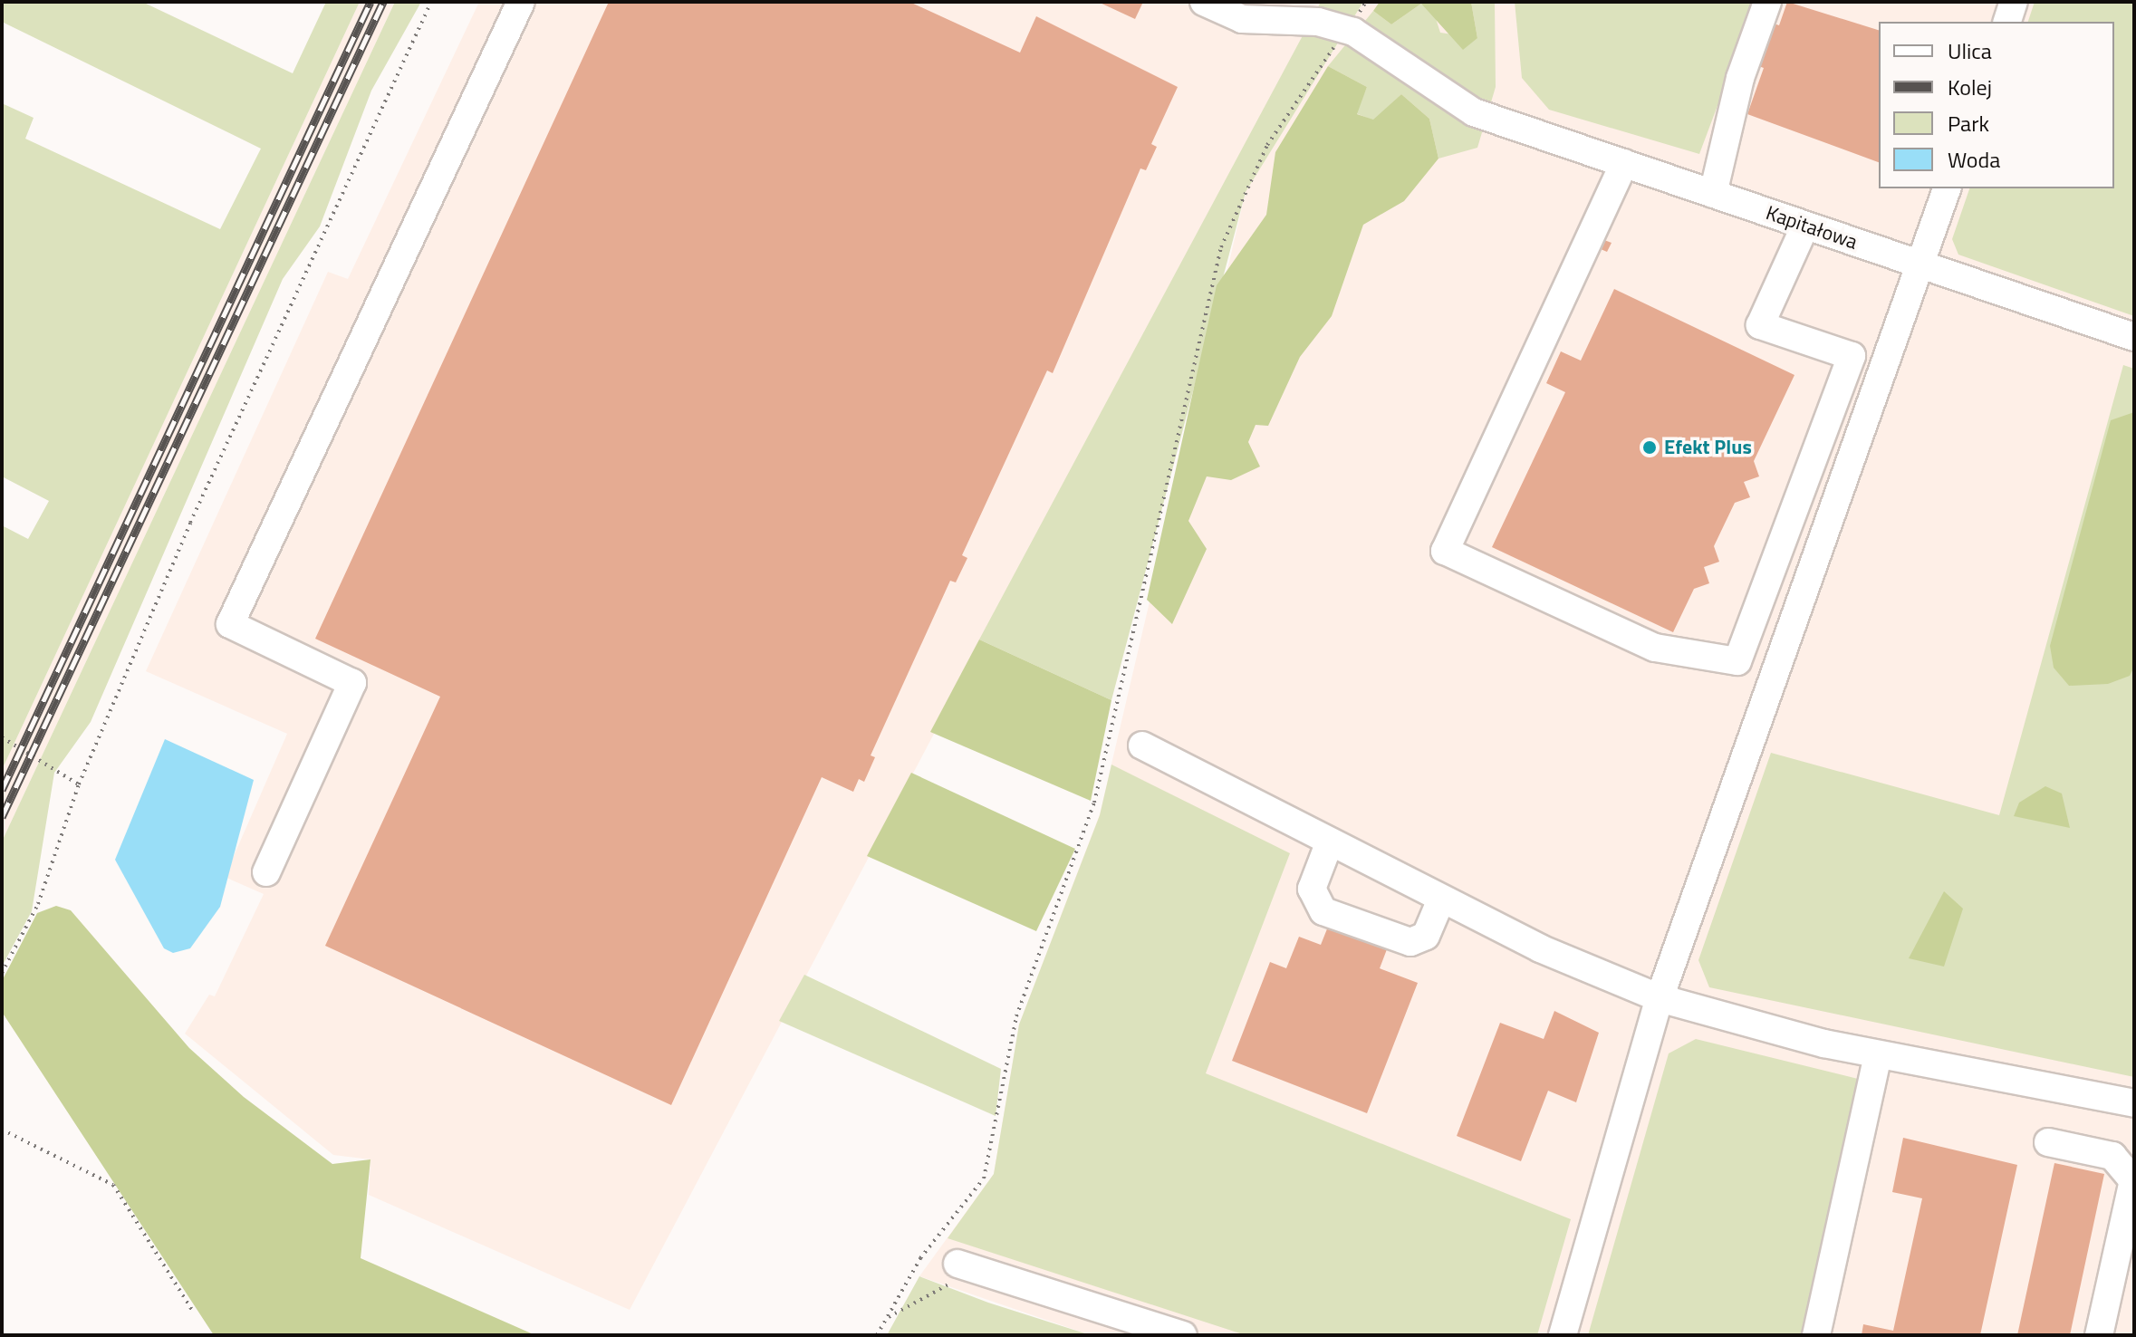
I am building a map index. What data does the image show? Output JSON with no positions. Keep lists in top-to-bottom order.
{
  "streets": {
    "street": ["Kapitałowa"]
  },
  "places": ["Efekt Plus"],
  "legend": [
    "Ulica",
    "Kolej",
    "Park",
    "Woda"
  ]
}
